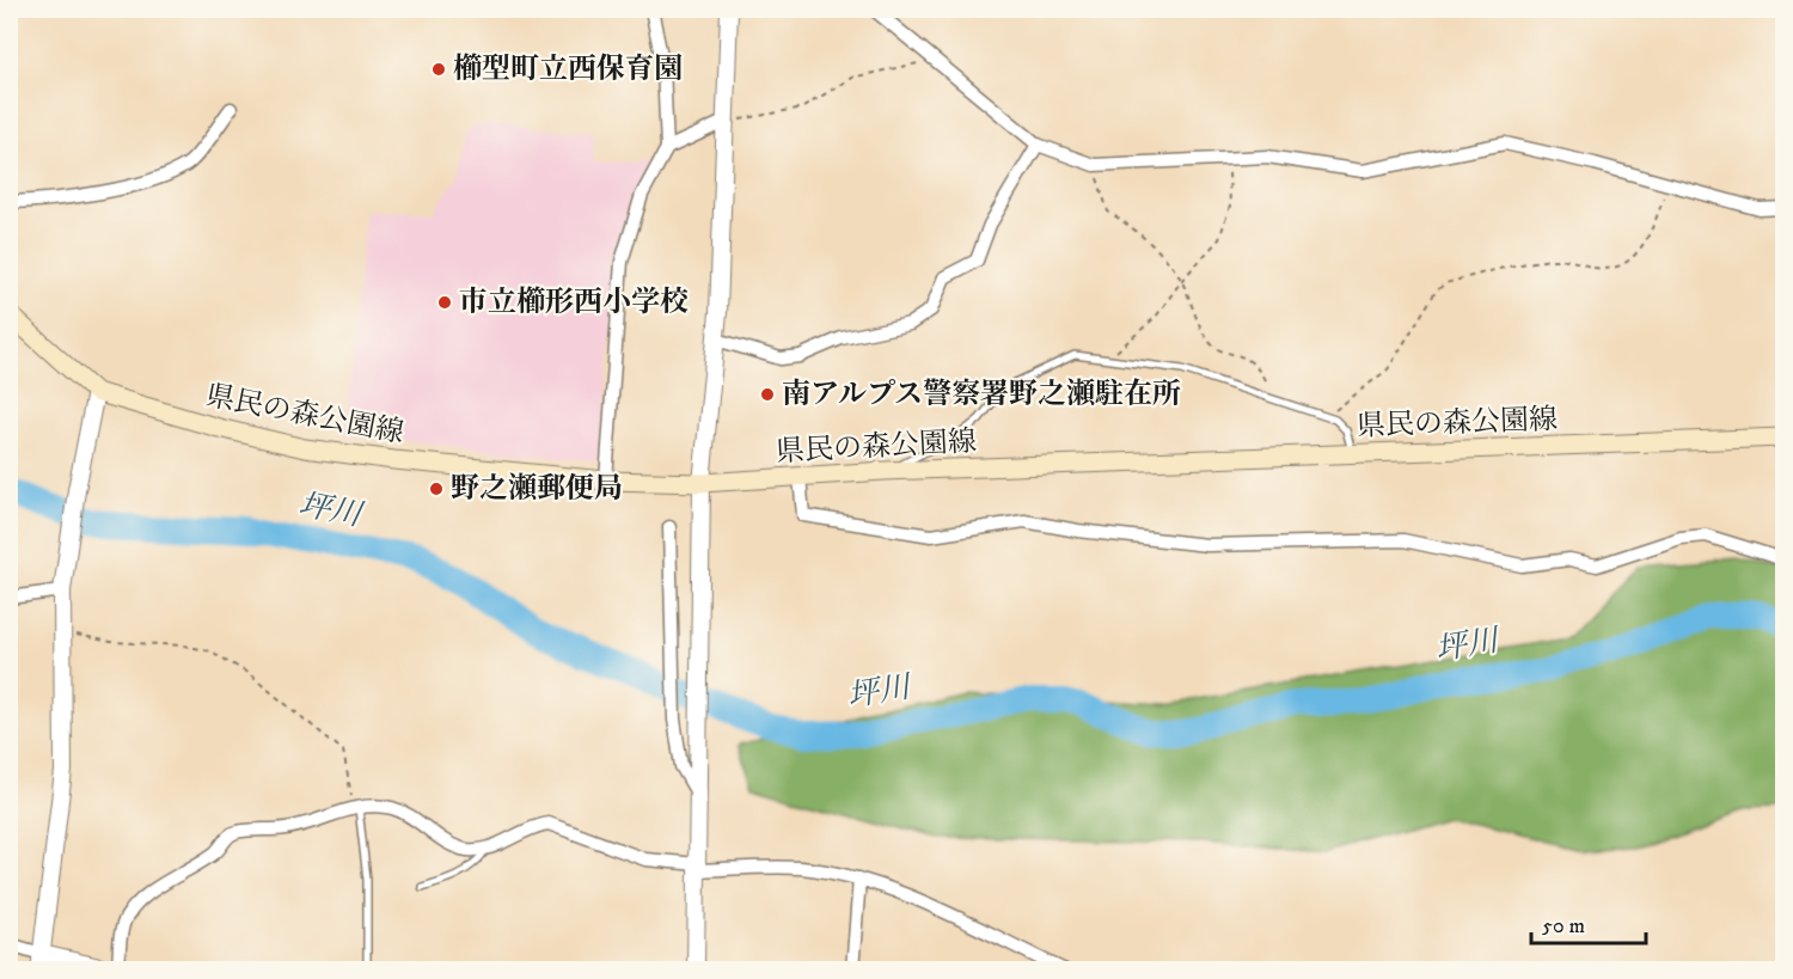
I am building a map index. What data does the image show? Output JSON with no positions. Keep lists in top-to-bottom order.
{
  "streets": {
    "main road": ["県民の森公園線"]
  },
  "water": ["坪川"],
  "places": [
    "櫛型町立西保育園",
    "市立櫛形西小学校",
    "南アルプス警察署野之瀬駐在所",
    "野之瀬郵便局"
  ],
  "scale_bar": "50 m"
}
